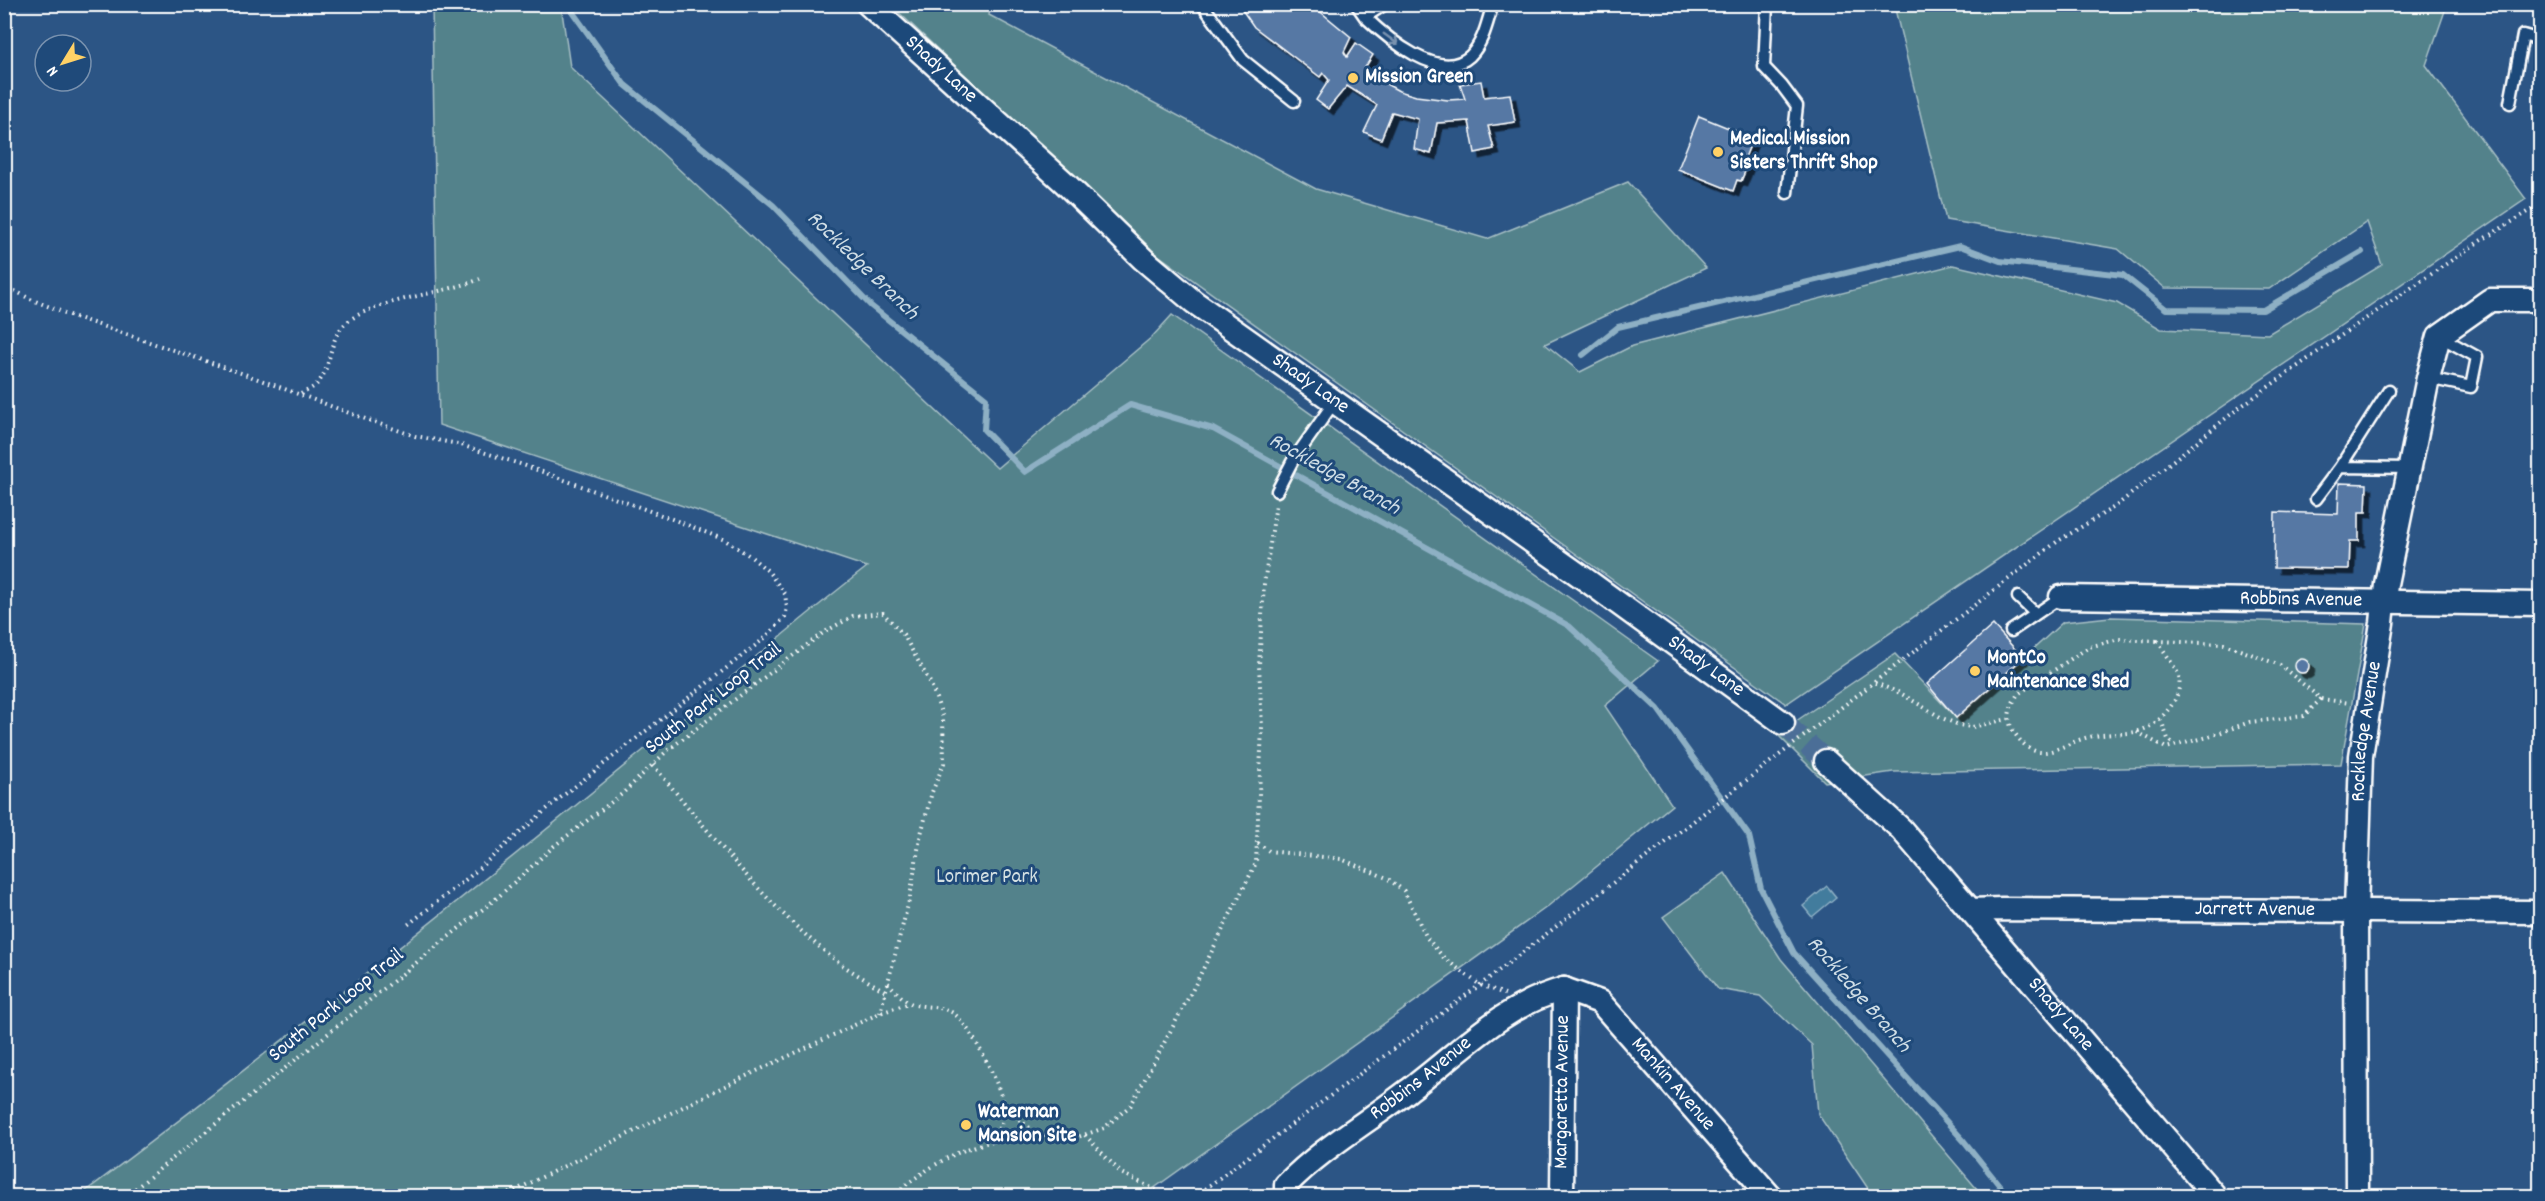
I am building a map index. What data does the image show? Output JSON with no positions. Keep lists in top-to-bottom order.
{
  "streets": {
    "street": [
      "Shady Lane",
      "Robbins Avenue",
      "Rockledge Avenue",
      "Jarrett Avenue",
      "Mankin Avenue",
      "Margaretta Avenue"
    ],
    "path": ["South Park Loop Trail"]
  },
  "crossings": [
    ["Shady Lane", "Jarrett Avenue"],
    ["Robbins Avenue", "Rockledge Avenue"],
    ["Robbins Avenue", "Mankin Avenue"],
    ["Robbins Avenue", "Margaretta Avenue"],
    ["Rockledge Avenue", "Jarrett Avenue"],
    ["Mankin Avenue", "Margaretta Avenue"]
  ],
  "water": ["Rockledge Branch"],
  "parks": ["Lorimer Park"],
  "places": [
    "Mission Green",
    "Medical Mission Sisters Thrift Shop",
    "MontCo Maintenance Shed",
    "Waterman Mansion Site"
  ],
  "north": "bottom left"
}
